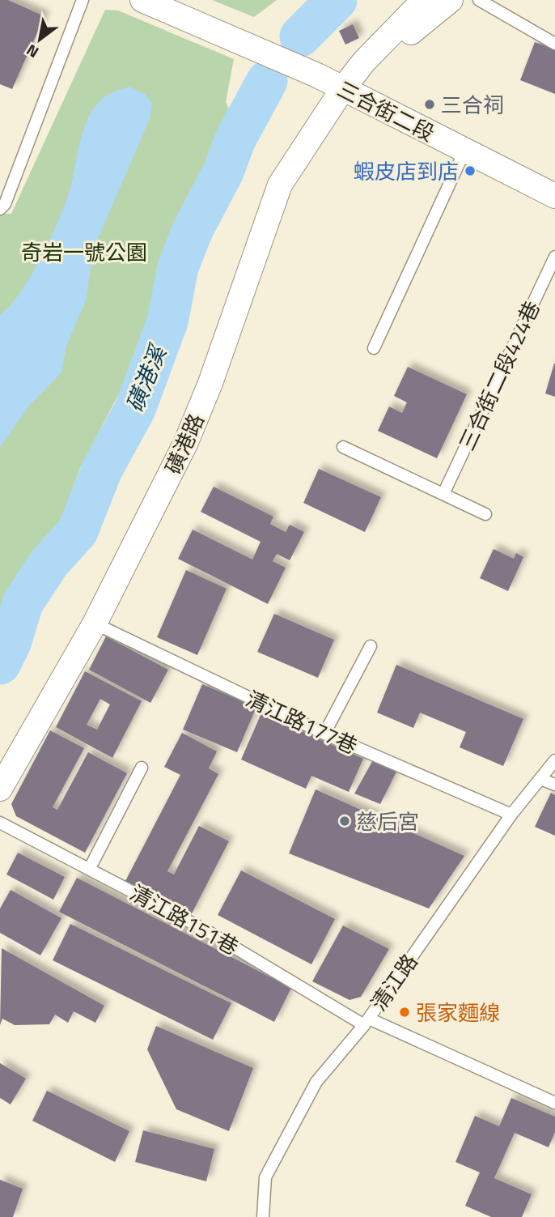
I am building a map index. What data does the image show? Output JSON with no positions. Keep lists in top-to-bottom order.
{
  "streets": {
    "street": ["三合街二段", "磺港路"],
    "lane": [
      "三合街二段424巷",
      "清江路177巷",
      "清江路151巷",
      "清江路"
    ]
  },
  "crossings": [
    ["三合街二段", "磺港路"],
    ["磺港路", "清江路177巷"],
    ["清江路177巷", "清江路"],
    ["清江路151巷", "清江路"]
  ],
  "water": ["磺港溪"],
  "parks": ["奇岩一號公園"],
  "places": [
    "三合祠",
    "蝦皮店到店",
    "慈后宮",
    "張家麵線"
  ],
  "north": "bottom left"
}
